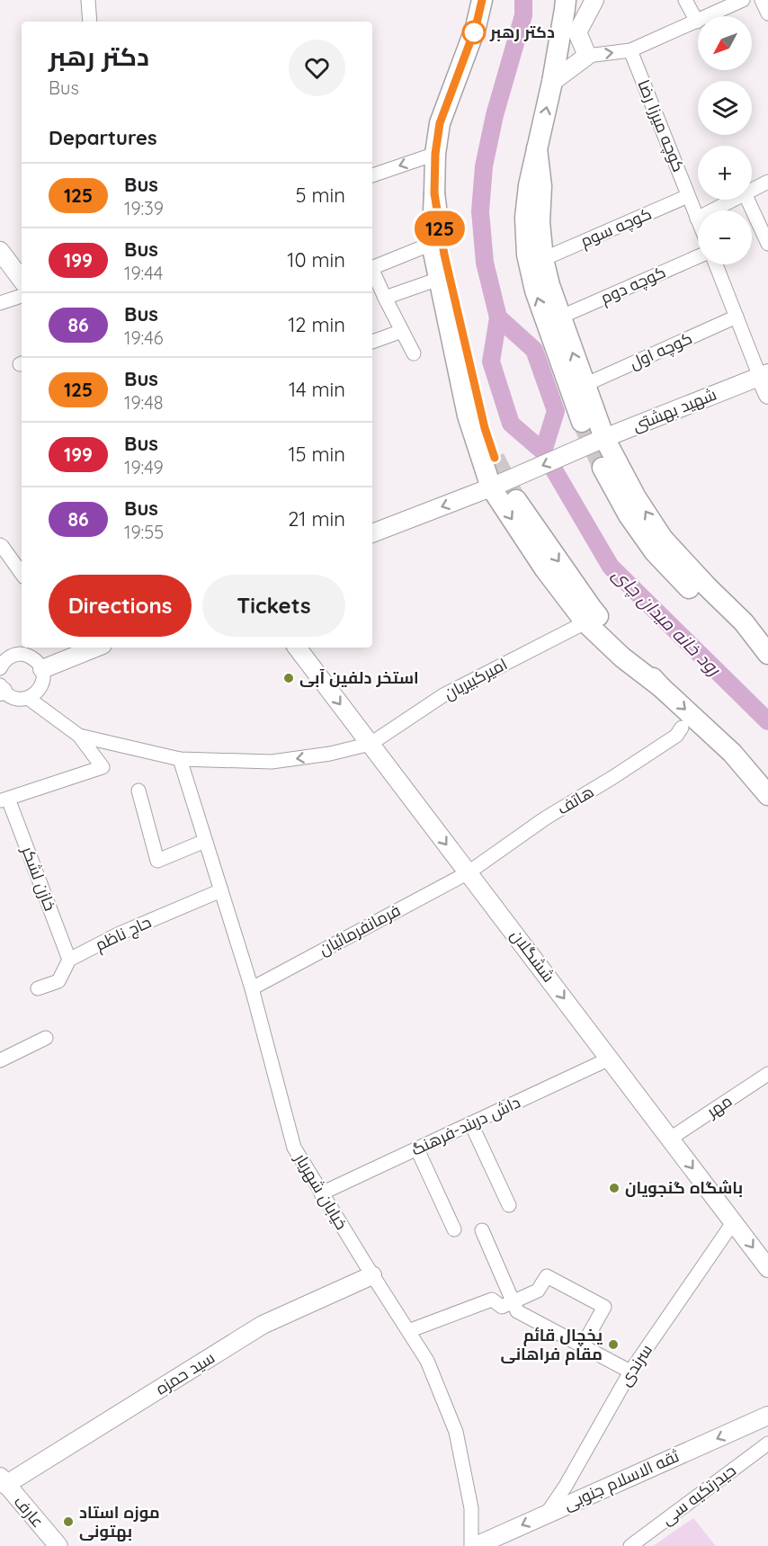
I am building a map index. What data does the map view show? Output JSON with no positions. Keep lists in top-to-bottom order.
{
  "streets": {
    "main road": [
      "شهید بهشتى",
      "ششگلان",
      "سید حمزه",
      "ثقه الاسلام جنوبی",
      "عارف"
    ],
    "street": [
      "کوچه میرزا رضا",
      "کوچه سوم",
      "کوچه دوم",
      "کوچه اول",
      "امیرکبیریان",
      "هاتف",
      "خازن لشکر",
      "فرمانفرمائیان",
      "حاج ناظم",
      "مهر",
      "داش دربند-فرهنگ",
      "خیابان شهریار",
      "سرندی",
      "حیدرتکیه سی"
    ]
  },
  "crossings": [
    ["کوچه میرزا رضا", "کوچه سوم"],
    ["امیرکبیریان", "ششگلان"],
    ["هاتف", "فرمانفرمائیان"],
    ["هاتف", "ششگلان"],
    ["خازن لشکر", "حاج ناظم"],
    ["فرمانفرمائیان", "ششگلان"],
    ["فرمانفرمائیان", "خیابان شهریار"],
    ["حاج ناظم", "خیابان شهریار"],
    ["ششگلان", "مهر"],
    ["ششگلان", "داش دربند-فرهنگ"],
    ["ششگلان", "سرندی"],
    ["داش دربند-فرهنگ", "خیابان شهریار"],
    ["خیابان شهریار", "سید حمزه"],
    ["سرندی", "ثقه الاسلام جنوبی"],
    ["سید حمزه", "عارف"]
  ],
  "one_way": ["شهید بهشتى", "ششگلان", "ثقه الاسلام جنوبی"],
  "water": ["رود خانه میدان چای"],
  "places": [
    "دکتر رهبر",
    "استخر دلفین آبی",
    "باشگاه گنجویان",
    "یخچال قائم مقام فراهانی",
    "موزه استاد بهتونی"
  ],
  "lines": ["bus line 125"],
  "north": "bottom left",
  "page": {
    "on_map": "125",
    "map_buttons": ["+", "−"],
    "heading": [
      ["دکتر رهبر", "Bus"],
      "Departures"
    ],
    "list": [
      {
        "mark": "125",
        "name": "Bus",
        "note": "19:39",
        "value": "5 min"
      },
      {
        "mark": "199",
        "name": "Bus",
        "note": "19:44",
        "value": "10 min"
      },
      {
        "mark": "86",
        "name": "Bus",
        "note": "19:46",
        "value": "12 min"
      },
      {
        "mark": "125",
        "name": "Bus",
        "note": "19:48",
        "value": "14 min"
      },
      {
        "mark": "199",
        "name": "Bus",
        "note": "19:49",
        "value": "15 min"
      },
      {
        "mark": "86",
        "name": "Bus",
        "note": "19:55",
        "value": "21 min"
      }
    ],
    "buttons": ["Directions", "Tickets"]
  }
}
